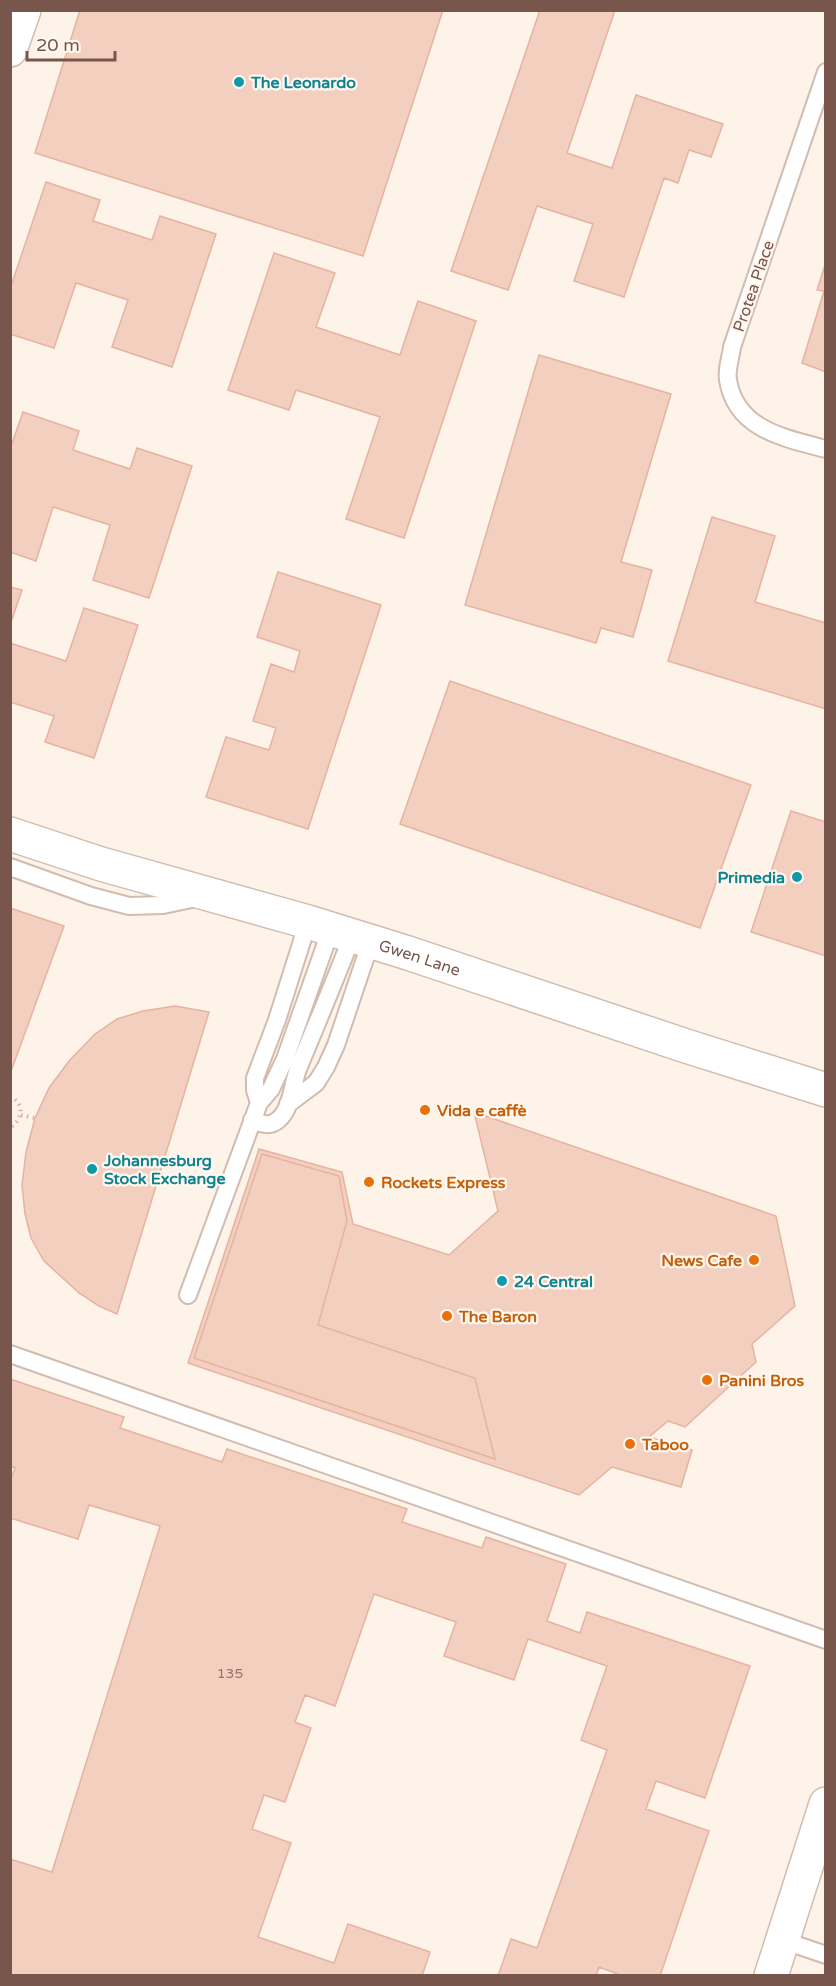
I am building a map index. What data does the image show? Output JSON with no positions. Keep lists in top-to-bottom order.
{
  "streets": {
    "street": ["Gwen Lane"],
    "lane": ["Protea Place"]
  },
  "places": [
    "The Leonardo",
    "Primedia",
    "Vida e caffè",
    "Johannesburg Stock Exchange",
    "Rockets Express",
    "News Cafe",
    "24 Central",
    "The Baron",
    "Panini Bros",
    "Taboo"
  ],
  "house_numbers": ["135"],
  "scale_bar": "20 m"
}
